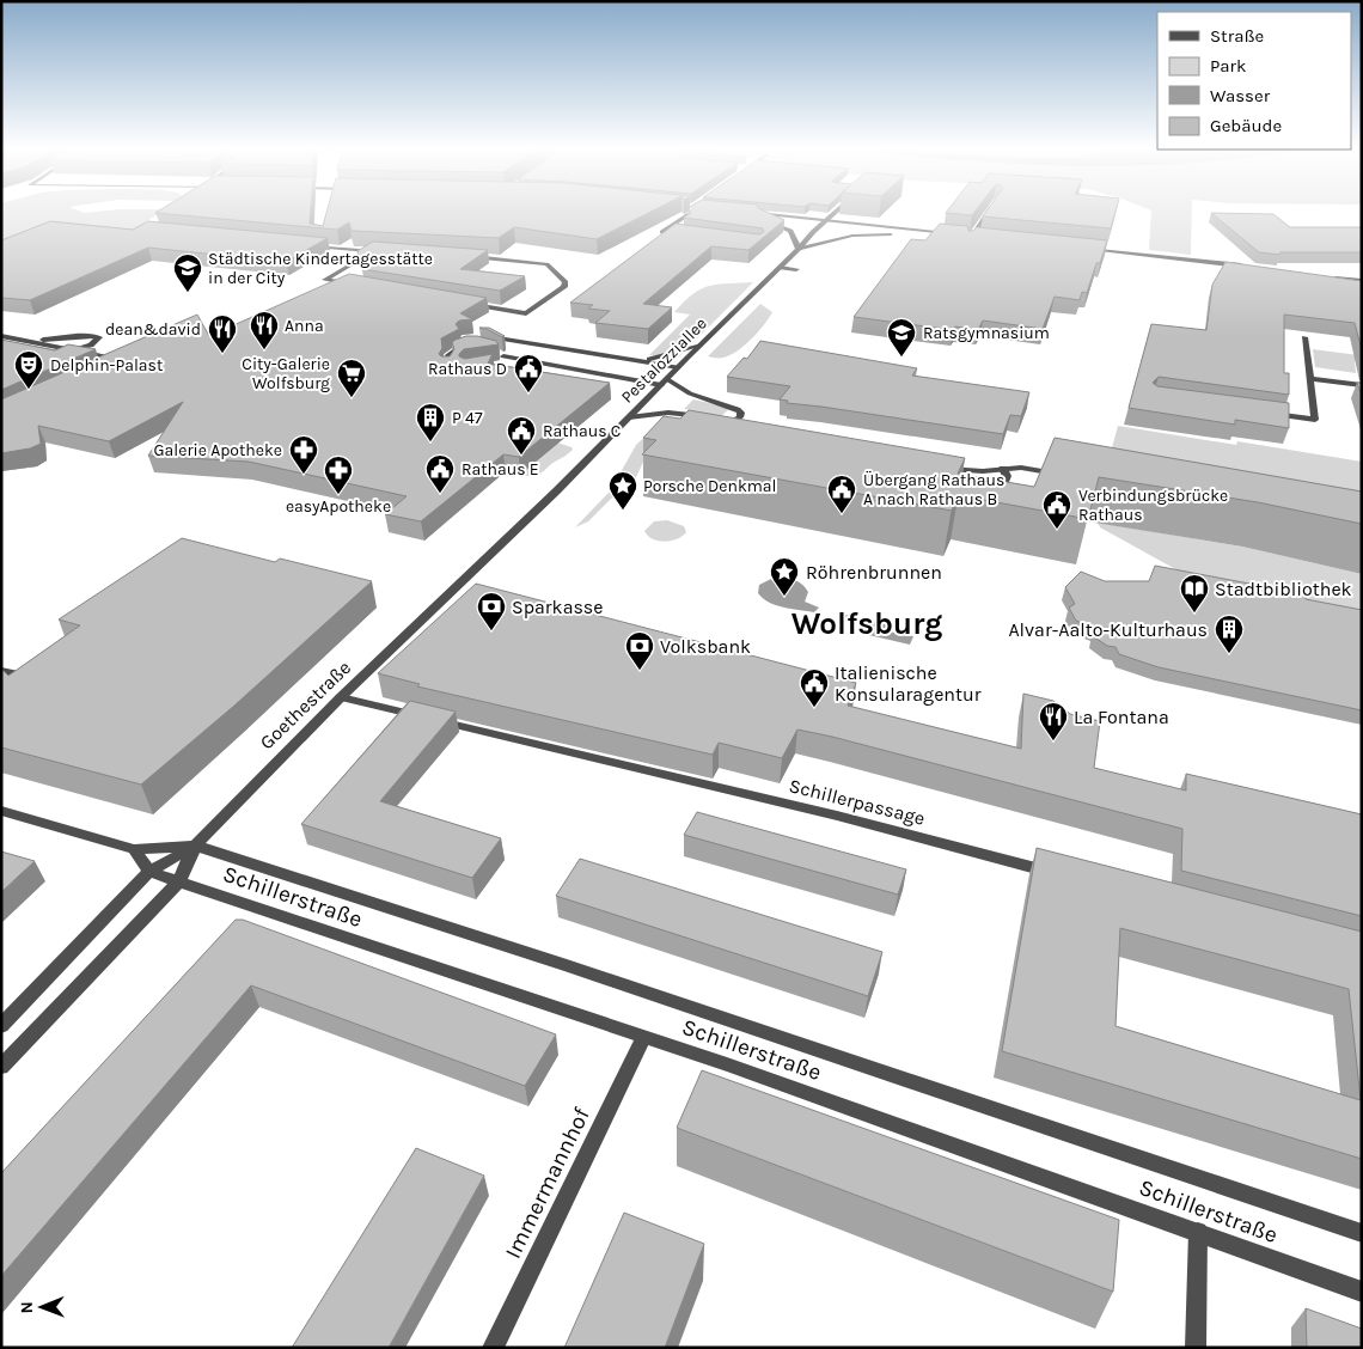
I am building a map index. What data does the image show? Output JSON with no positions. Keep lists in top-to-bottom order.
{
  "streets": {
    "street": [
      "Pestalozziallee",
      "Goethestraße",
      "Schillerpassage",
      "Schillerstraße",
      "Immermannhof"
    ]
  },
  "crossings": [
    ["Pestalozziallee", "Goethestraße"],
    ["Goethestraße", "Schillerpassage"],
    ["Goethestraße", "Schillerstraße"],
    ["Schillerstraße", "Immermannhof"]
  ],
  "districts": ["Wolfsburg"],
  "places": {
    "school or university": ["Städtische Kindertagesstätte in der City", "Ratsgymnasium"],
    "restaurant": ["Anna", "dean&david", "La Fontana"],
    "theatre": ["Delphin-Palast"],
    "public building": [
      "Rathaus D",
      "Rathaus C",
      "Rathaus E",
      "Übergang Rathaus A nach Rathaus B",
      "Verbindungsbrücke Rathaus",
      "Italienische Konsularagentur"
    ],
    "supermarket": ["City-Galerie Wolfsburg"],
    "building": ["P 47", "Alvar-Aalto-Kulturhaus"],
    "pharmacy": ["Galerie Apotheke", "easyApotheke"],
    "place": ["Porsche Denkmal", "Röhrenbrunnen"],
    "library": ["Stadtbibliothek"],
    "bank": ["Sparkasse", "Volksbank"]
  },
  "legend": [
    "Straße",
    "Park",
    "Wasser",
    "Gebäude"
  ],
  "north": "left"
}
